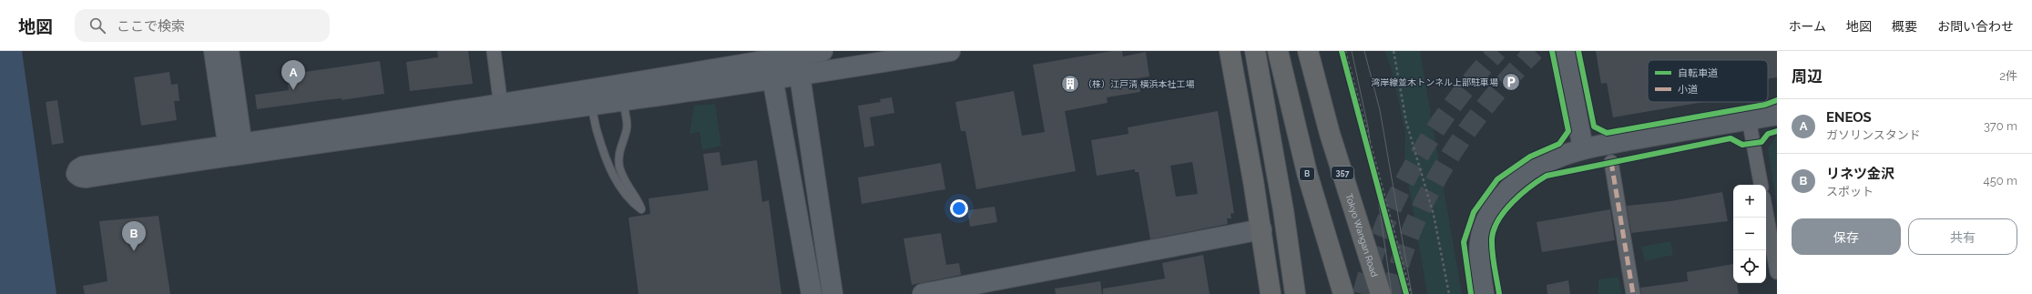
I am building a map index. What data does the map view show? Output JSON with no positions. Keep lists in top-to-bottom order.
{
  "streets": {
    "highway": ["357", "B", "Tokyo Wangan Road"]
  },
  "places": {
    "parking": ["湾岸線並木トンネル上部駐車場"],
    "building": ["（株）江戸清 横浜本社工場"]
  },
  "legend": ["自転車道", "小道"],
  "page": {
    "header": "地図",
    "search": "ここで検索",
    "nav": [
      "ホーム",
      "地図",
      "概要",
      "お問い合わせ"
    ],
    "heading": ["周辺", "2件"],
    "pins": ["A", "B"],
    "list": [
      {
        "mark": "A",
        "name": "ENEOS",
        "note": "ガソリンスタンド",
        "value": "370 m"
      },
      {
        "mark": "B",
        "name": "リネツ金沢",
        "note": "スポット",
        "value": "450 m"
      }
    ],
    "map_buttons": ["+", "−"],
    "buttons": ["保存", "共有"]
  }
}
